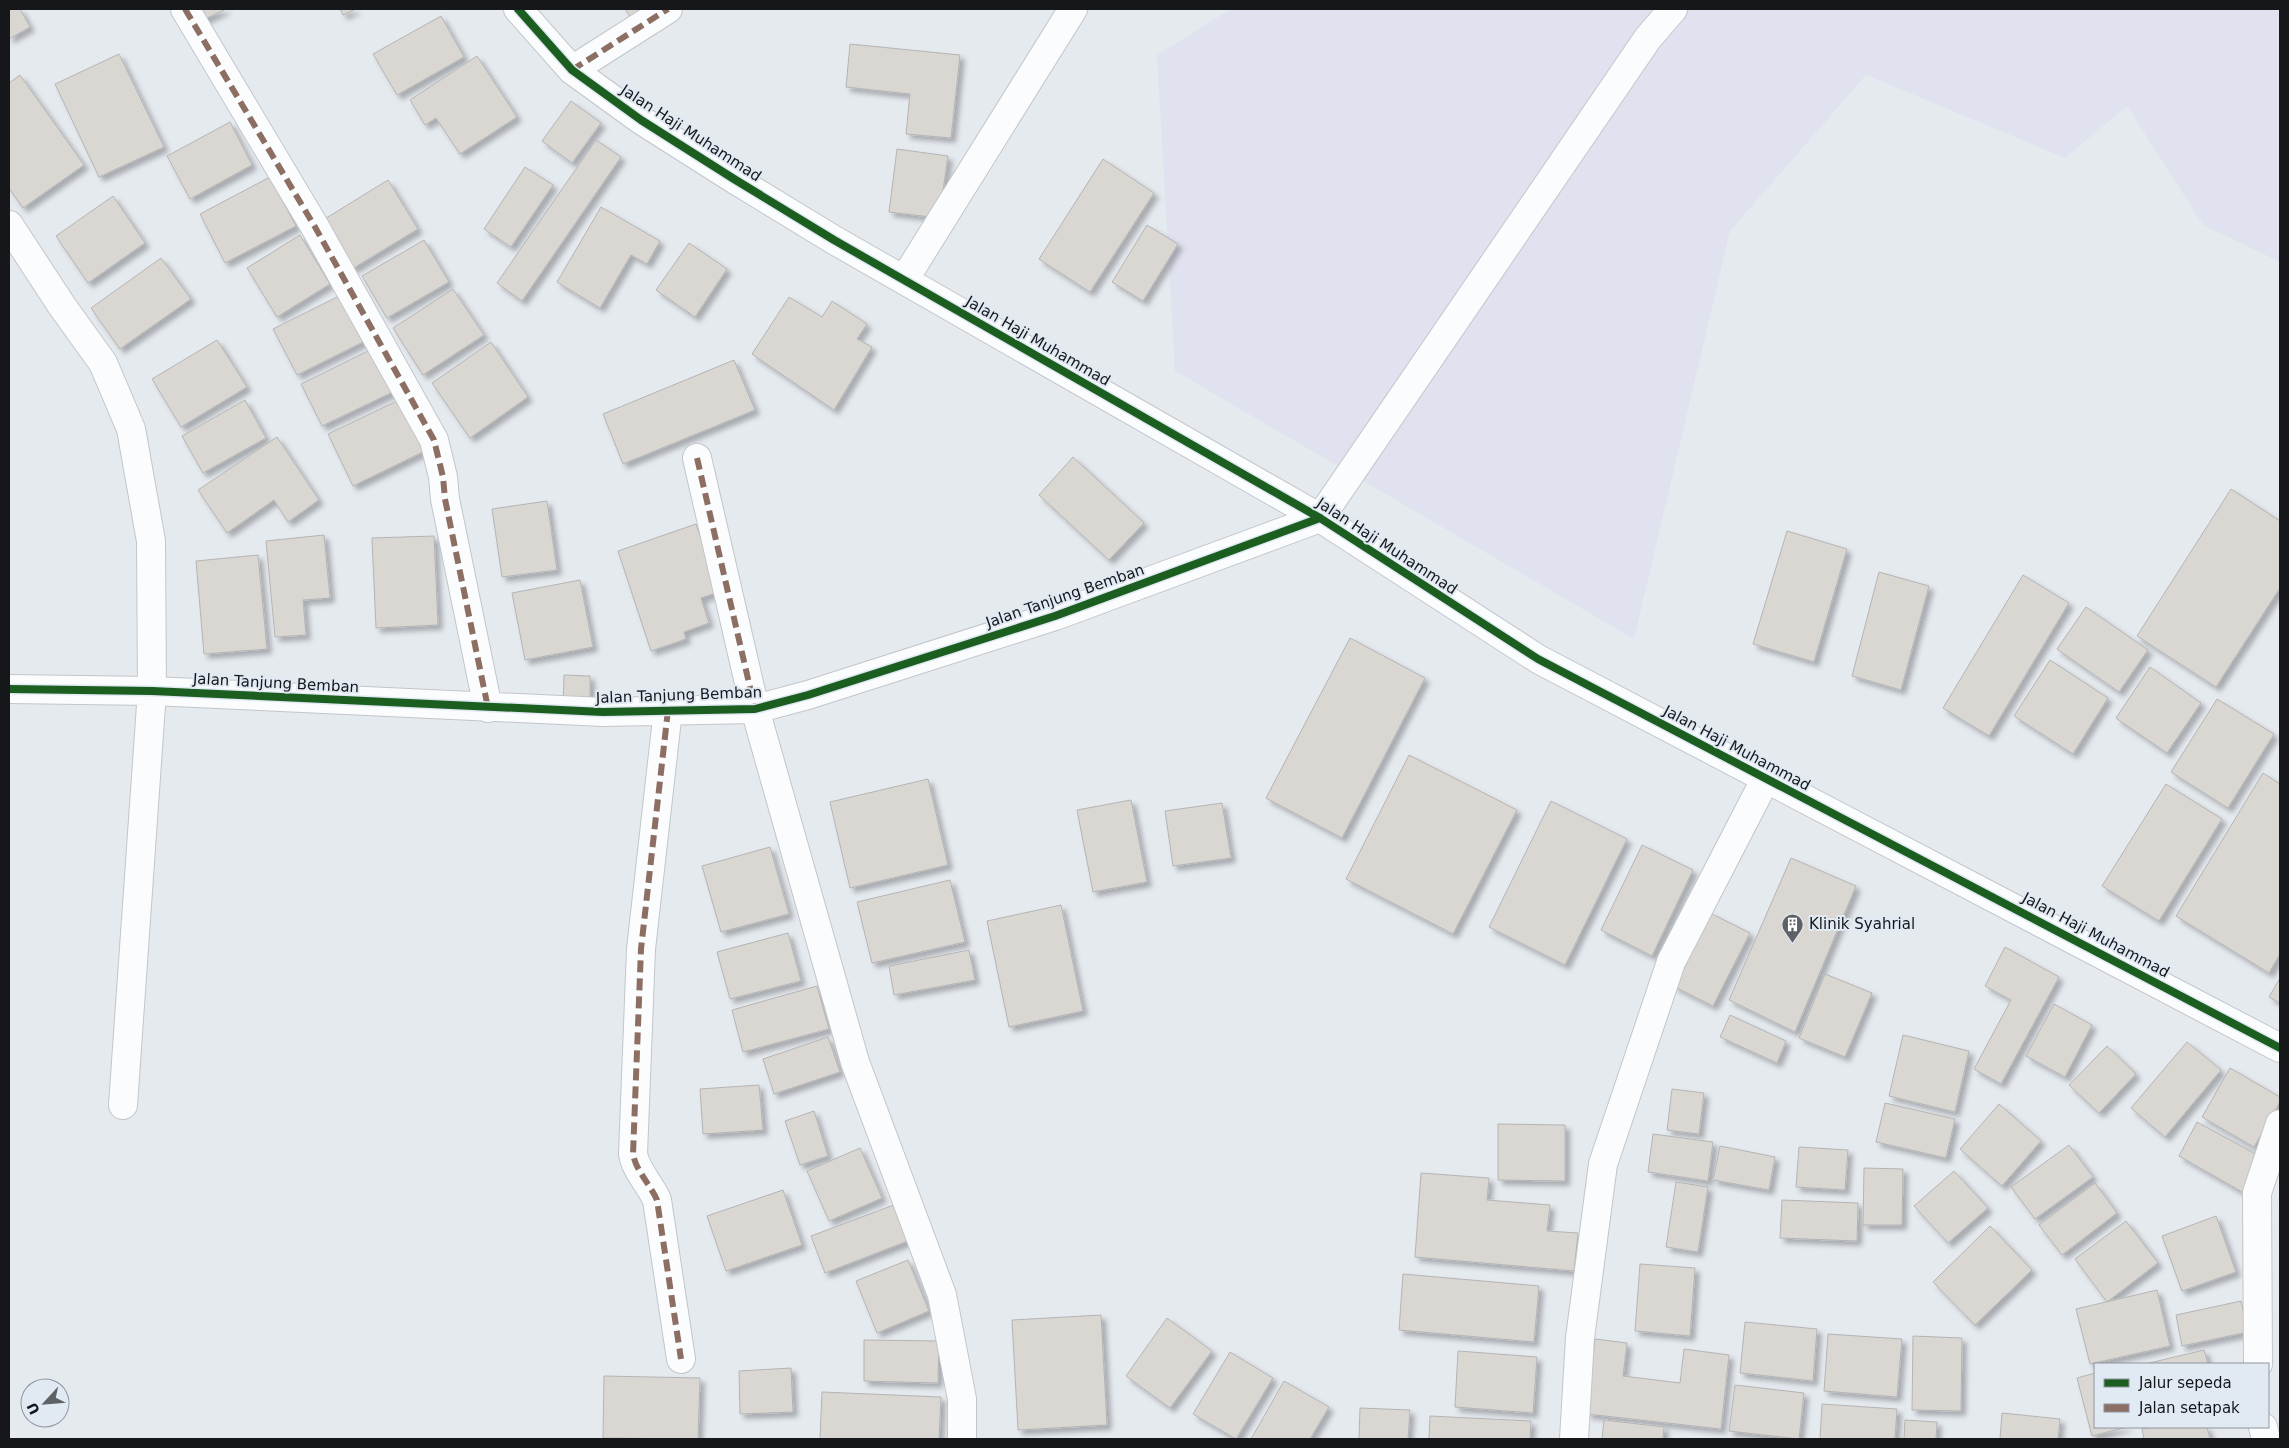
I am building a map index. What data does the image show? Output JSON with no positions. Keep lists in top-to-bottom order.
{
  "streets": {
    "street": ["Jalan Haji Muhammad", "Jalan Tanjung Bemban"]
  },
  "crossings": [
    ["Jalan Haji Muhammad", "Jalan Tanjung Bemban"]
  ],
  "places": {
    "building": ["Klinik Syahrial"]
  },
  "legend": ["Jalur sepeda", "Jalan setapak"],
  "north": "bottom left"
}
